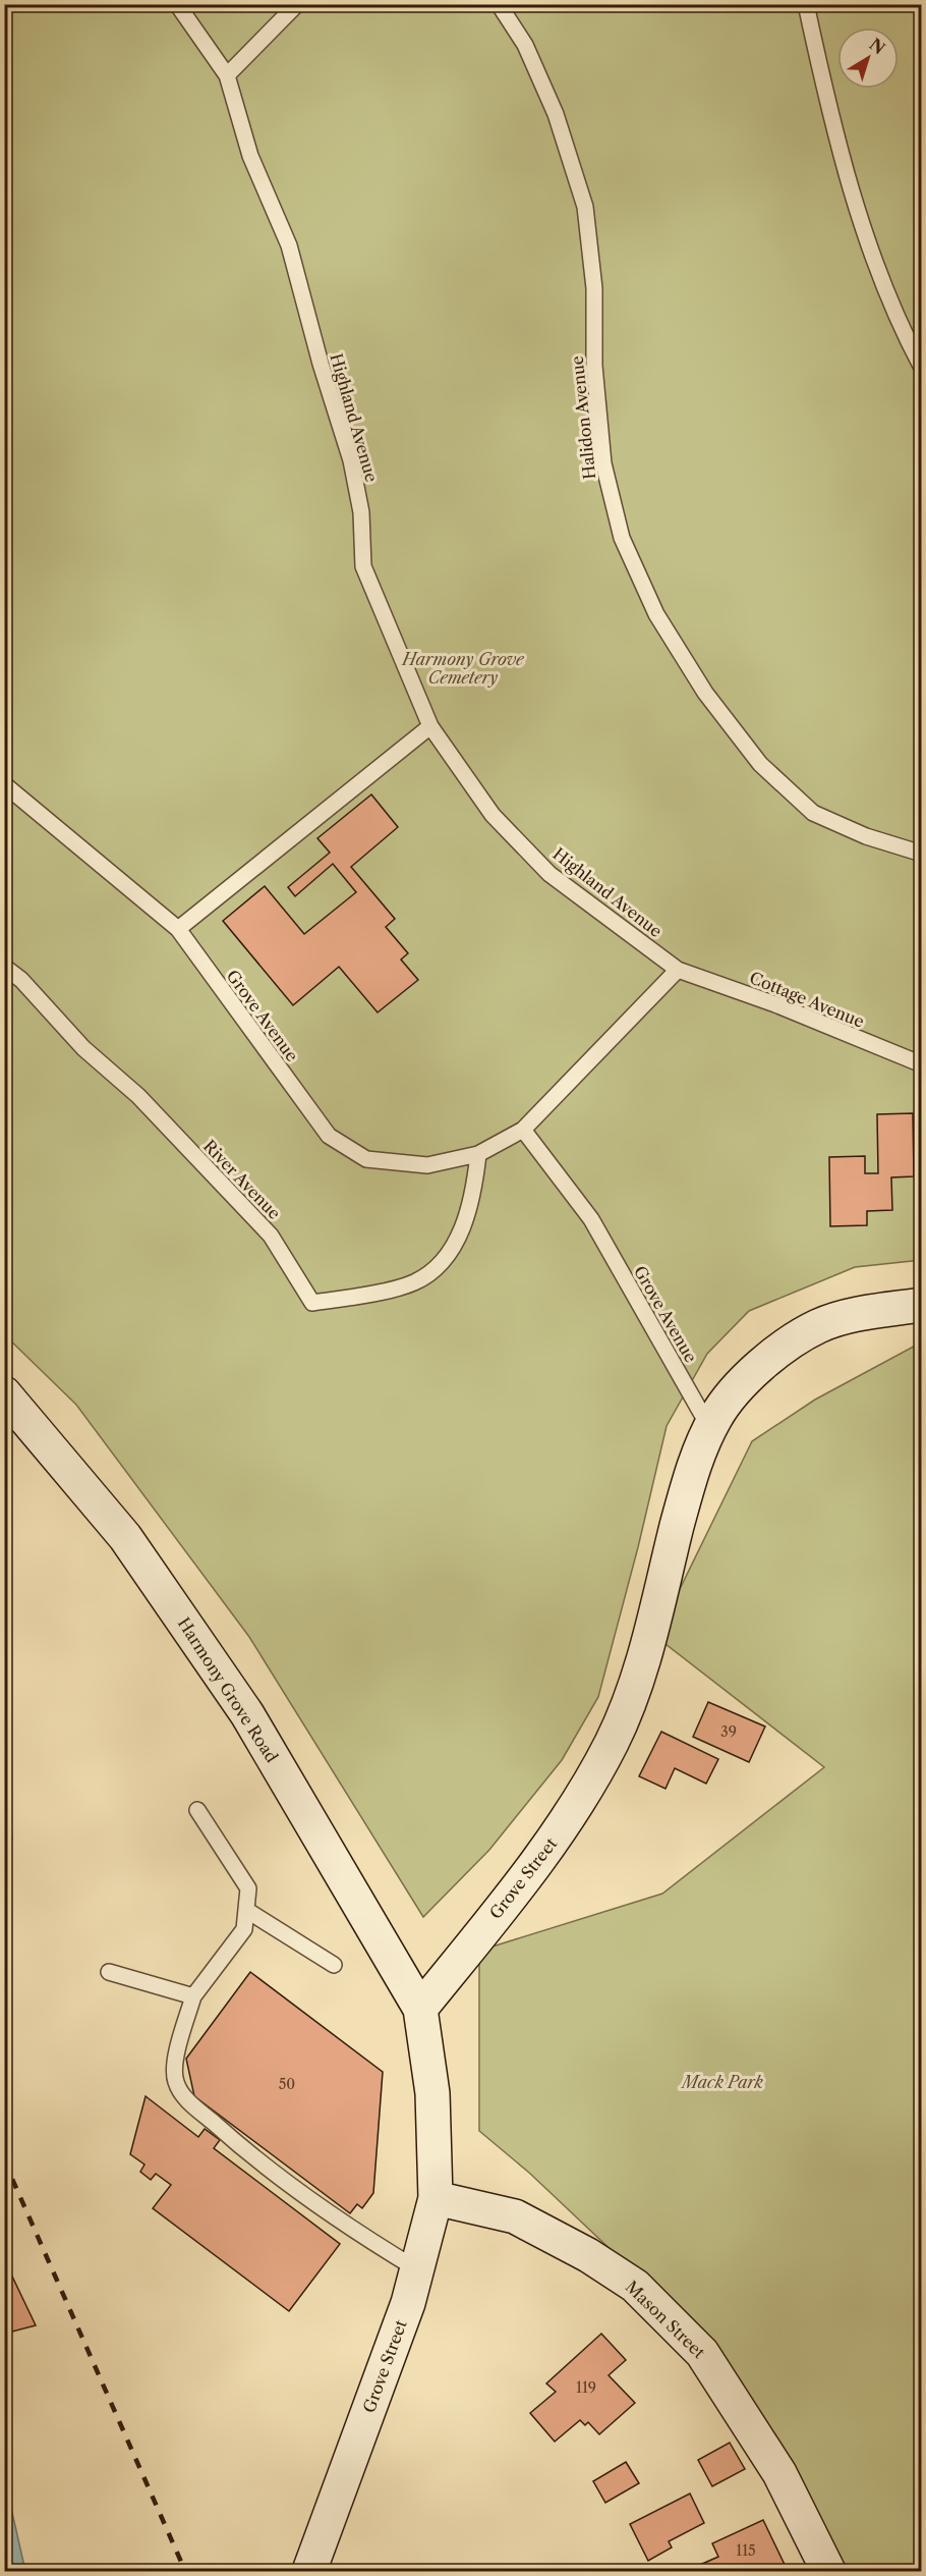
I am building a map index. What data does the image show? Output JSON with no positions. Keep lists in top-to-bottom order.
{
  "streets": {
    "street": ["Harmony Grove Road", "Grove Street", "Mason Street"],
    "lane": [
      "Highland Avenue",
      "Halidon Avenue",
      "Cottage Avenue",
      "Grove Avenue",
      "River Avenue"
    ]
  },
  "crossings": [
    ["Highland Avenue", "Cottage Avenue"],
    ["Highland Avenue", "Grove Avenue"],
    ["Cottage Avenue", "Grove Avenue"],
    ["Grove Avenue", "River Avenue"],
    ["Grove Avenue", "Grove Street"],
    ["Harmony Grove Road", "Grove Street"],
    ["Grove Street", "Mason Street"]
  ],
  "parks": ["Harmony Grove Cemetery", "Mack Park"],
  "house_numbers": [
    "39",
    "50",
    "119",
    "115"
  ],
  "north": "top right"
}
